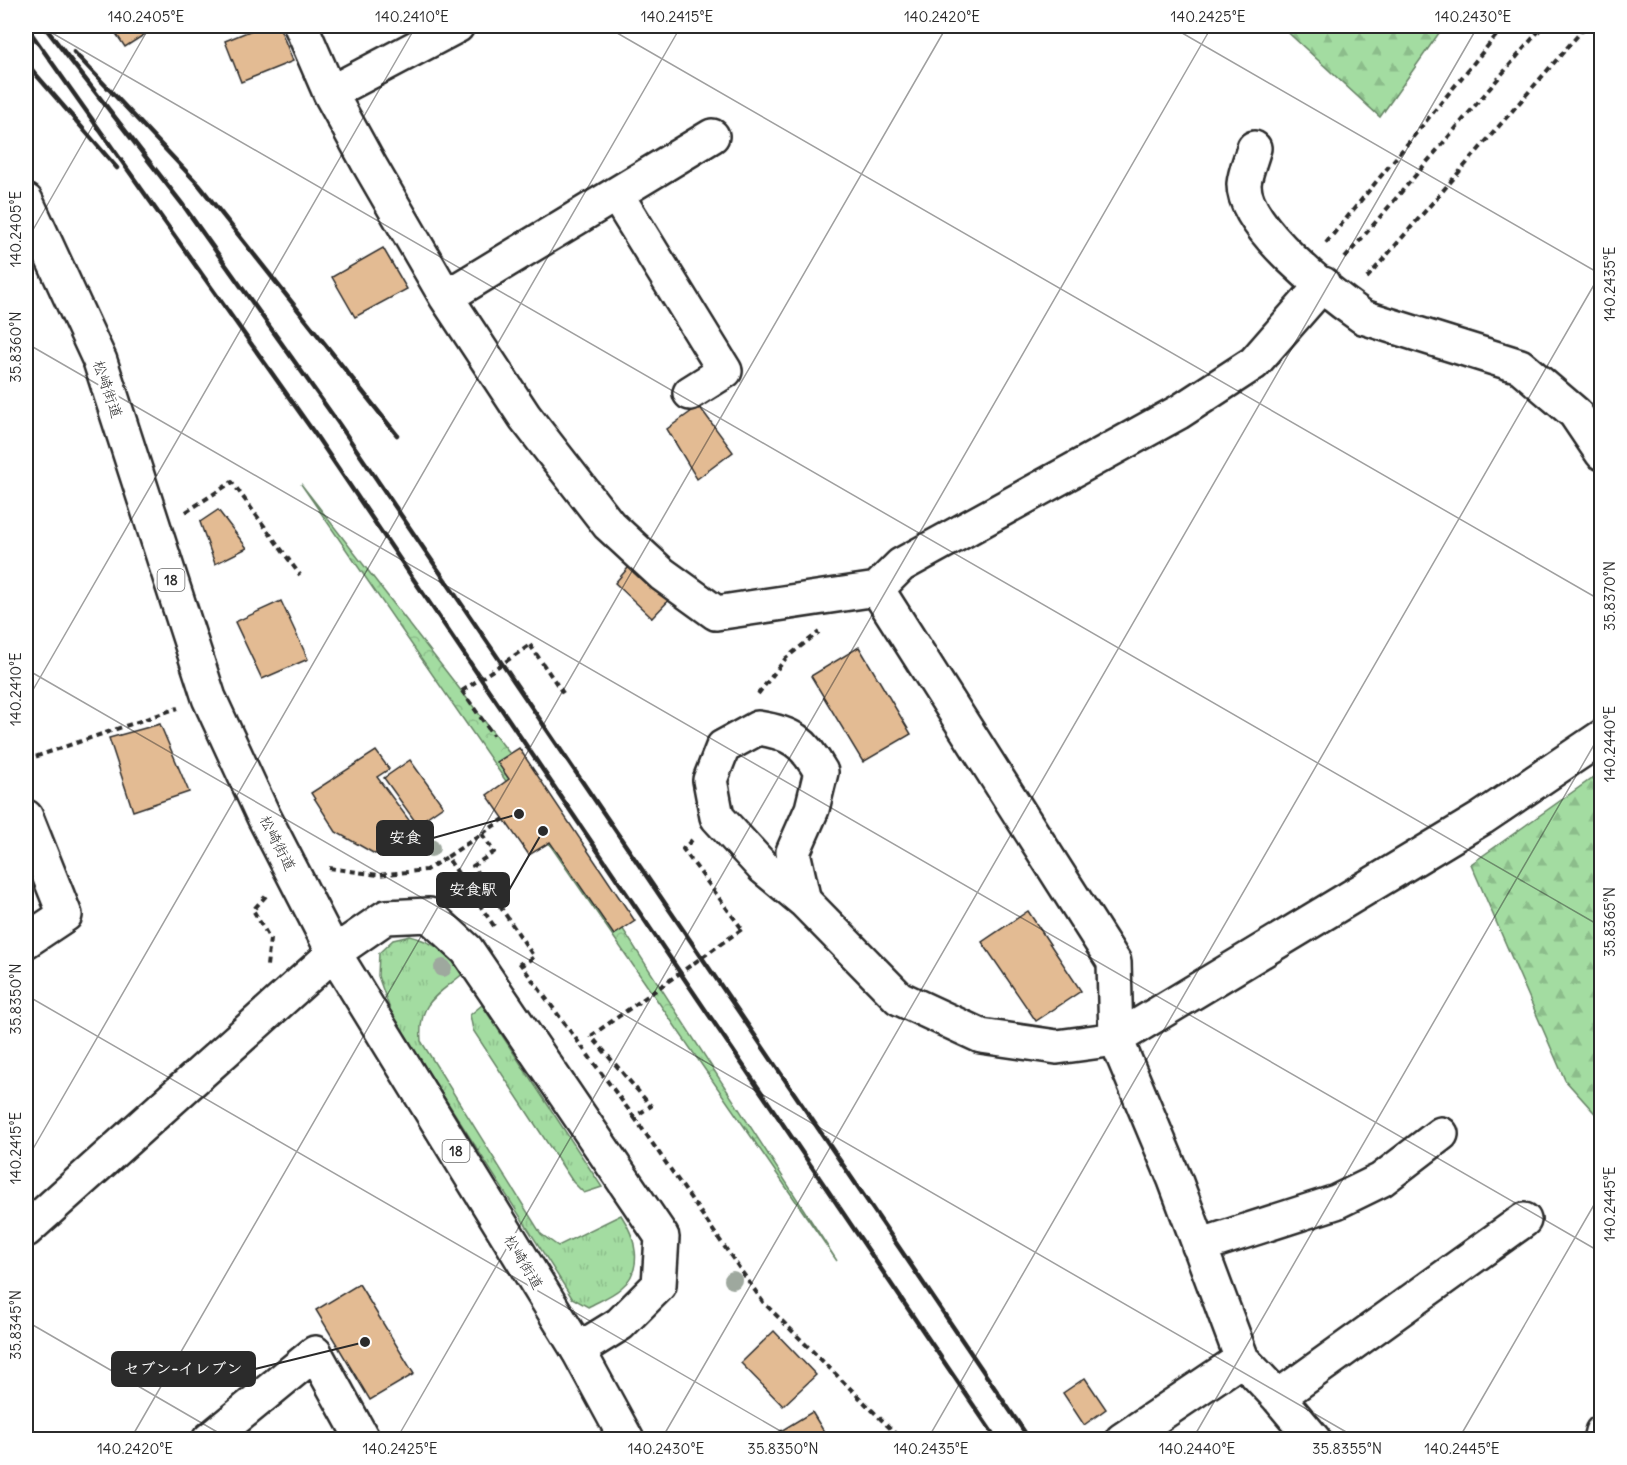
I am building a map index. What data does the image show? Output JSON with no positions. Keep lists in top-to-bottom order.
{
  "streets": {
    "street": ["松崎街道", "18"]
  },
  "places": ["安食", "安食駅", "セブン-イレブン"],
  "coordinates": [
    "140.2405°E",
    "140.2410°E",
    "140.2415°E",
    "140.2420°E",
    "140.2425°E",
    "140.2430°E",
    "140.2435°E",
    "35.8360°N",
    "35.8370°N",
    "140.2440°E",
    "35.8365°N",
    "35.8350°N",
    "140.2445°E",
    "35.8345°N",
    "35.8355°N"
  ]
}
